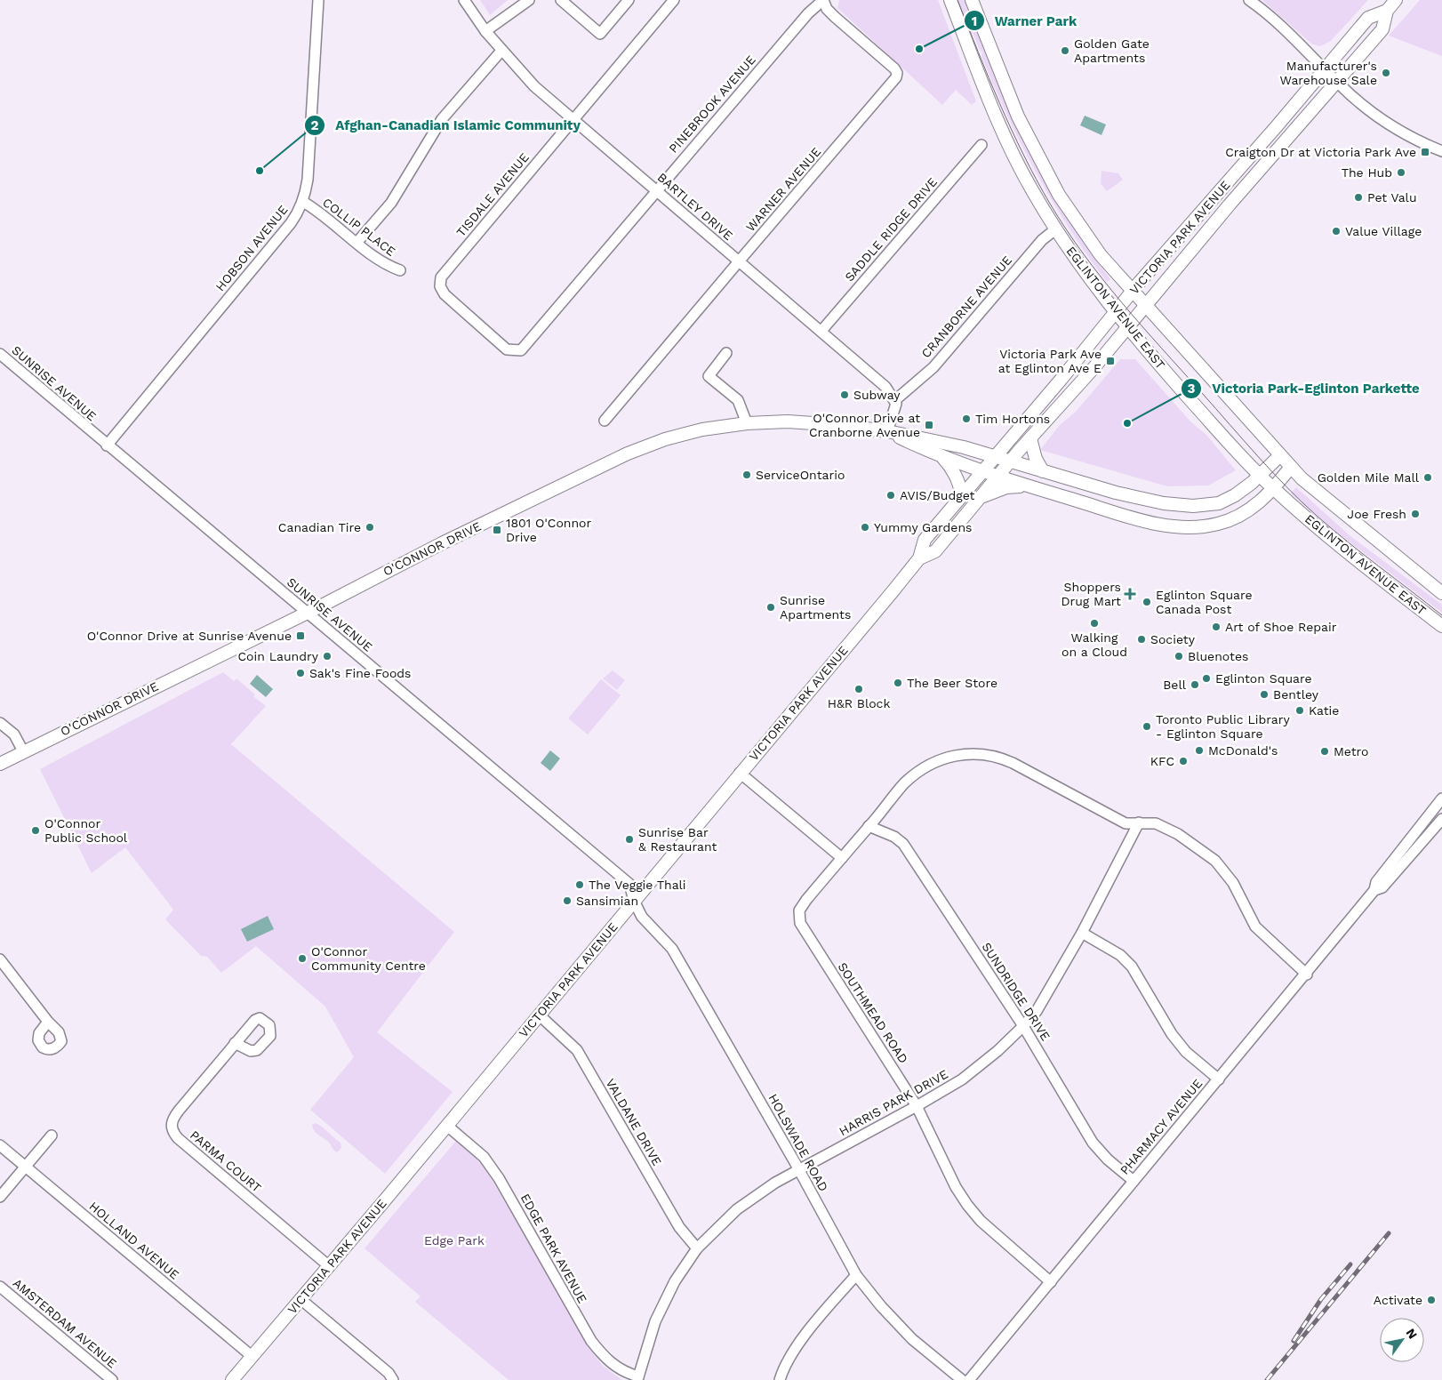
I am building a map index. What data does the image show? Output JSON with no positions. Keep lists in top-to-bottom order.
{
  "streets": {
    "main road": ["VICTORIA PARK AVENUE", "EGLINTON AVENUE EAST", "O'CONNOR DRIVE"],
    "street": [
      "PINEBROOK AVENUE",
      "WARNER AVENUE",
      "TISDALE AVENUE",
      "BARTLEY DRIVE",
      "COLLIP PLACE",
      "SADDLE RIDGE DRIVE",
      "HOBSON AVENUE",
      "CRANBORNE AVENUE",
      "SUNRISE AVENUE",
      "SUNDRIDGE DRIVE",
      "SOUTHMEAD ROAD",
      "HARRIS PARK DRIVE",
      "VALDANE DRIVE",
      "PHARMACY AVENUE",
      "HOLSWADE ROAD",
      "PARMA COURT",
      "HOLLAND AVENUE",
      "EDGE PARK AVENUE",
      "AMSTERDAM AVENUE"
    ]
  },
  "crossings": [
    ["PINEBROOK AVENUE", "WARNER AVENUE"],
    ["PINEBROOK AVENUE", "TISDALE AVENUE"],
    ["PINEBROOK AVENUE", "BARTLEY DRIVE"],
    ["WARNER AVENUE", "BARTLEY DRIVE"],
    ["TISDALE AVENUE", "BARTLEY DRIVE"],
    ["BARTLEY DRIVE", "SADDLE RIDGE DRIVE"],
    ["BARTLEY DRIVE", "CRANBORNE AVENUE"],
    ["COLLIP PLACE", "HOBSON AVENUE"],
    ["VICTORIA PARK AVENUE", "EGLINTON AVENUE EAST"],
    ["VICTORIA PARK AVENUE", "SUNRISE AVENUE"],
    ["VICTORIA PARK AVENUE", "O'CONNOR DRIVE"],
    ["VICTORIA PARK AVENUE", "VALDANE DRIVE"],
    ["VICTORIA PARK AVENUE", "HOLSWADE ROAD"],
    ["VICTORIA PARK AVENUE", "PARMA COURT"],
    ["VICTORIA PARK AVENUE", "HOLLAND AVENUE"],
    ["VICTORIA PARK AVENUE", "EDGE PARK AVENUE"],
    ["HOBSON AVENUE", "SUNRISE AVENUE"],
    ["CRANBORNE AVENUE", "EGLINTON AVENUE EAST"],
    ["SUNRISE AVENUE", "O'CONNOR DRIVE"],
    ["SUNRISE AVENUE", "HOLSWADE ROAD"],
    ["SUNDRIDGE DRIVE", "SOUTHMEAD ROAD"],
    ["SUNDRIDGE DRIVE", "HARRIS PARK DRIVE"],
    ["SUNDRIDGE DRIVE", "PHARMACY AVENUE"],
    ["SOUTHMEAD ROAD", "HARRIS PARK DRIVE"],
    ["SOUTHMEAD ROAD", "PHARMACY AVENUE"],
    ["HARRIS PARK DRIVE", "VALDANE DRIVE"],
    ["HARRIS PARK DRIVE", "HOLSWADE ROAD"],
    ["HARRIS PARK DRIVE", "EDGE PARK AVENUE"]
  ],
  "parks": ["Edge Park"],
  "places": {
    "other": [
      "Warner Park",
      "Golden Gate Apartments",
      "Manufacturer's Warehouse Sale",
      "Afghan-Canadian Islamic Community",
      "The Hub",
      "Pet Valu",
      "Value Village",
      "Subway",
      "Tim Hortons",
      "Victoria Park-Eglinton Parkette",
      "ServiceOntario",
      "Golden Mile Mall",
      "AVIS/Budget",
      "Joe Fresh",
      "Canadian Tire",
      "Yummy Gardens",
      "Eglinton Square Canada Post",
      "Sunrise Apartments",
      "Walking on a Cloud",
      "Art of Shoe Repair",
      "Society",
      "Coin Laundry",
      "Bluenotes",
      "Sak's Fine Foods",
      "Eglinton Square",
      "The Beer Store",
      "Bell",
      "H&R Block",
      "Bentley",
      "Katie",
      "Toronto Public Library - Eglinton Square",
      "McDonald's",
      "Metro",
      "KFC",
      "O'Connor Public School",
      "Sunrise Bar & Restaurant",
      "The Veggie Thali",
      "Sansimian",
      "O'Connor Community Centre",
      "Activate"
    ],
    "transit": [
      "Craigton Dr at Victoria Park Ave",
      "Victoria Park Ave at Eglinton Ave E",
      "O'Connor Drive at Cranborne Avenue",
      "1801 O'Connor Drive",
      "O'Connor Drive at Sunrise Avenue"
    ],
    "health": ["Shoppers Drug Mart"]
  },
  "north": "top right"
}
